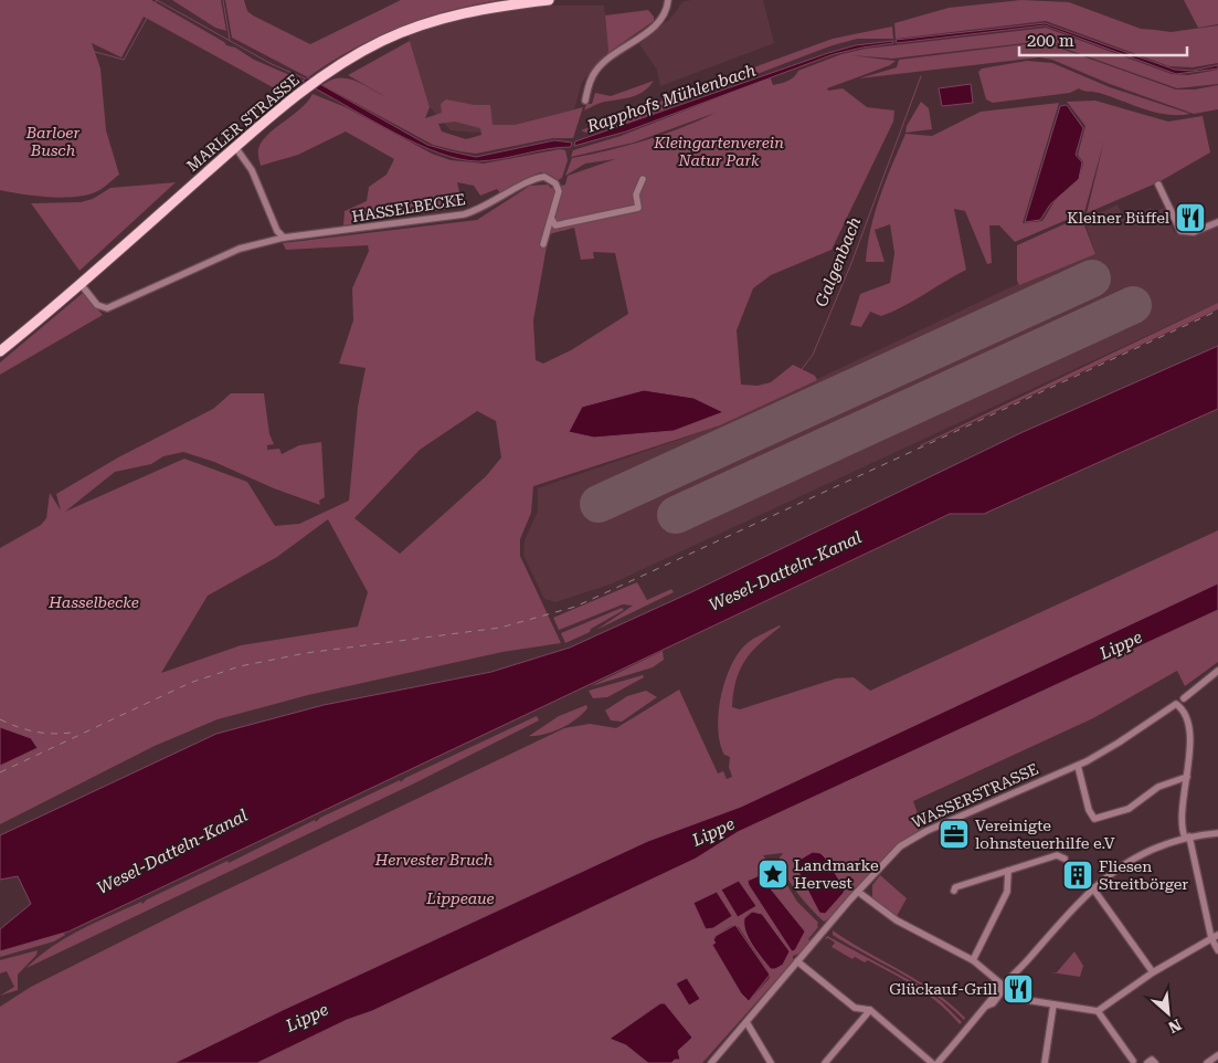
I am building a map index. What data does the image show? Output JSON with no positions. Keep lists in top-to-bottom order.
{
  "streets": {
    "main road": ["MARLER STRASSE"],
    "street": ["HASSELBECKE", "WASSERSTRASSE"]
  },
  "crossings": [
    ["MARLER STRASSE", "HASSELBECKE"]
  ],
  "water": [
    "Rapphofs Mühlenbach",
    "Galgenbach",
    "Wesel-Datteln-Kanal",
    "Lippe"
  ],
  "parks": [
    "Barloer Busch",
    "Kleingartenverein Natur Park",
    "Hasselbecke",
    "Hervester Bruch",
    "Lippeaue"
  ],
  "places": {
    "restaurant": ["Kleiner Büffel", "Glückauf-Grill"],
    "office": ["Vereinigte lohnsteuerhilfe e.V"],
    "place": ["Landmarke Hervest"],
    "building": ["Fliesen Streitbörger"]
  },
  "scale_bar": "200 m",
  "north": "bottom right"
}
